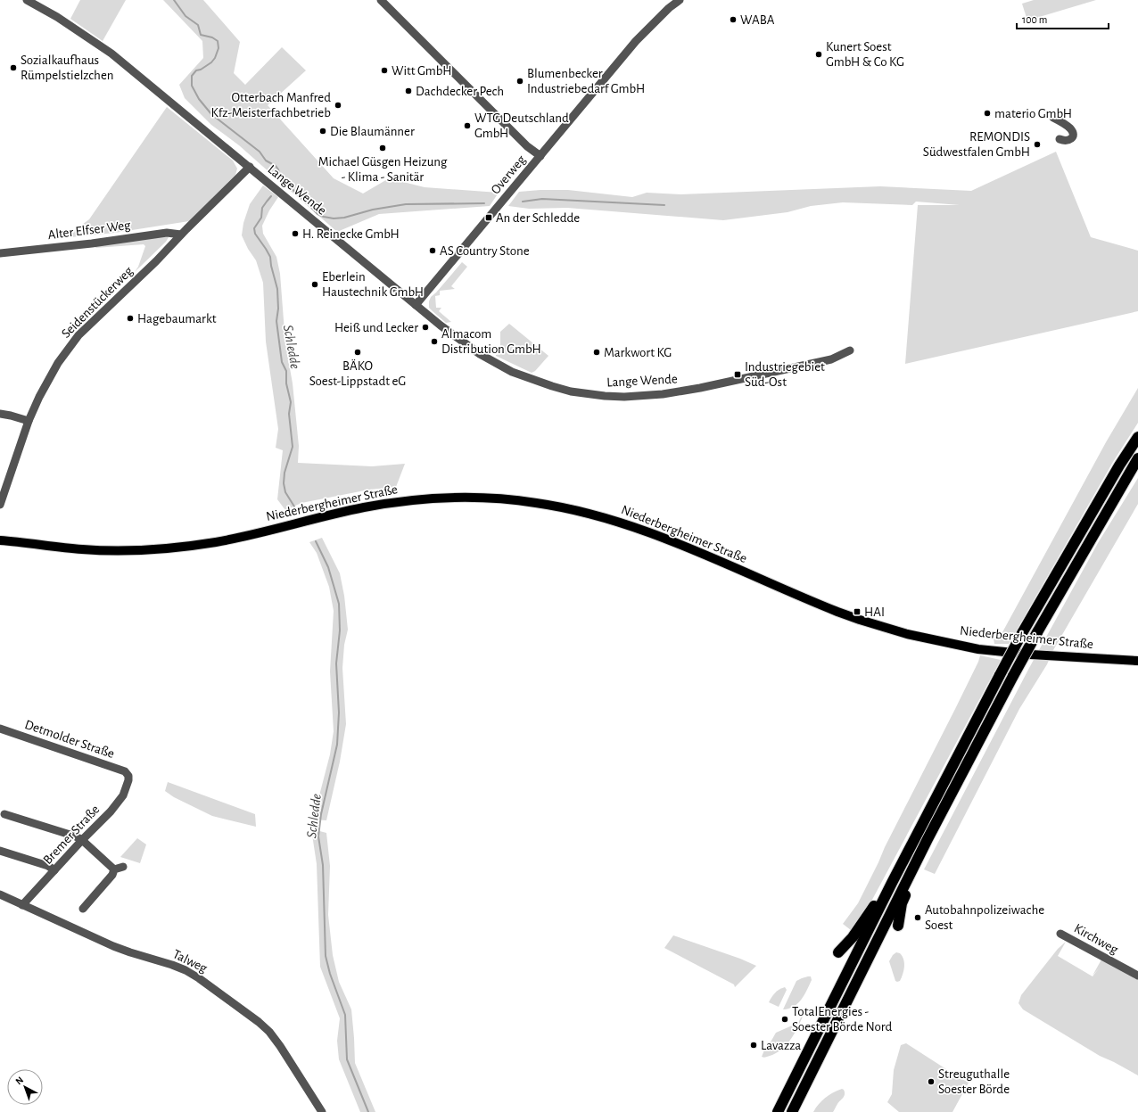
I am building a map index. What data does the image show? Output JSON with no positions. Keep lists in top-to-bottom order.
{
  "streets": {
    "main road": ["Niederbergheimer Straße"],
    "street": [
      "Overweg",
      "Lange Wende",
      "Alter Elfser Weg",
      "Seidenstückerweg",
      "Detmolder Straße",
      "Bremer Straße",
      "Kirchweg",
      "Talweg"
    ]
  },
  "crossings": [
    ["Overweg", "Lange Wende"],
    ["Lange Wende", "Seidenstückerweg"],
    ["Alter Elfser Weg", "Seidenstückerweg"],
    ["Detmolder Straße", "Bremer Straße"],
    ["Bremer Straße", "Talweg"]
  ],
  "water": ["Schledde"],
  "places": {
    "other": [
      "WABA",
      "Kunert Soest GmbH & Co KG",
      "Sozialkaufhaus Rümpelstielzchen",
      "Witt GmbH",
      "Blumenbecker Industriebedarf GmbH",
      "Dachdecker Pech",
      "Otterbach Manfred Kfz-Meisterfachbetrieb",
      "materio GmbH",
      "WTG Deutschland GmbH",
      "Die Blaumänner",
      "REMONDIS Südwestfalen GmbH",
      "Michael Güsgen Heizung - Klima - Sanitär",
      "H. Reinecke GmbH",
      "AS Country Stone",
      "Eberlein Haustechnik GmbH",
      "Hagebaumarkt",
      "Heiß und Lecker",
      "Almacom Distribution GmbH",
      "BÄKO Soest-Lippstadt eG",
      "Markwort KG",
      "Autobahnpolizeiwache Soest",
      "TotalEnergies - Soester Börde Nord",
      "Lavazza",
      "Streuguthalle Soester Börde"
    ],
    "transit": ["An der Schledde", "Industriegebiet Süd-Ost", "HAI"]
  },
  "scale_bar": "100 m",
  "north": "top left"
}
